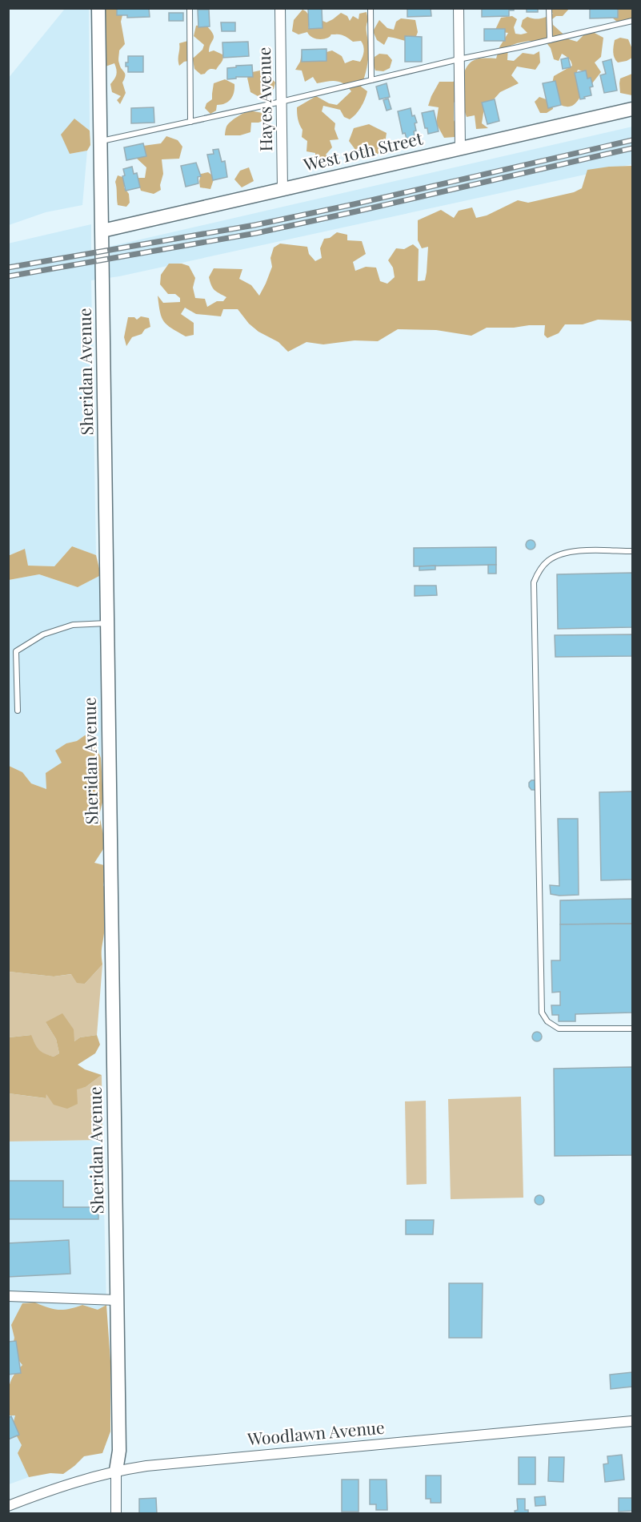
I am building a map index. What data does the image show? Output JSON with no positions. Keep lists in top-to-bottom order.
{
  "streets": {
    "street": [
      "Hayes Avenue",
      "West 10th Street",
      "Sheridan Avenue",
      "Woodlawn Avenue"
    ]
  },
  "crossings": [
    ["Hayes Avenue", "West 10th Street"],
    ["West 10th Street", "Sheridan Avenue"],
    ["Sheridan Avenue", "Woodlawn Avenue"]
  ]
}
